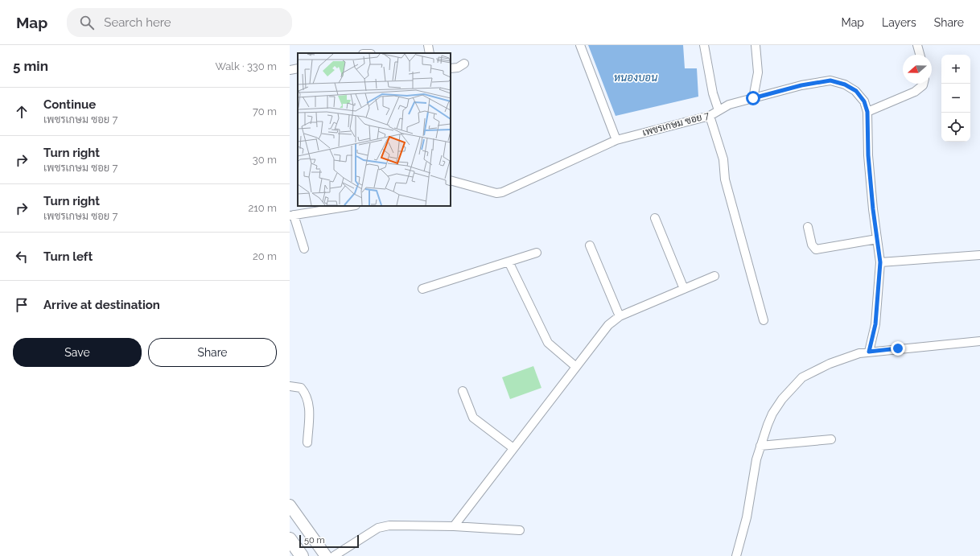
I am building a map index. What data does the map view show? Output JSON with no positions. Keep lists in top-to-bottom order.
{
  "streets": {
    "street": ["เพชรเกษม ซอย 7"]
  },
  "water": ["หนองบอน"],
  "scale_bar": "50 m",
  "north": "left",
  "page": {
    "header": "Map",
    "search": "Search here",
    "nav": ["Map", "Layers", "Share"],
    "heading": ["5 min", "Walk · 330 m"],
    "map_buttons": ["+", "−"],
    "list": [
      ["Continue", "เพชรเกษม ซอย 7", "70 m"],
      ["Turn right", "เพชรเกษม ซอย 7", "30 m"],
      ["Turn right", "เพชรเกษม ซอย 7", "210 m"],
      ["Turn left", "20 m"],
      "Arrive at destination"
    ],
    "buttons": ["Save", "Share"],
    "scale": "50 m"
  }
}
